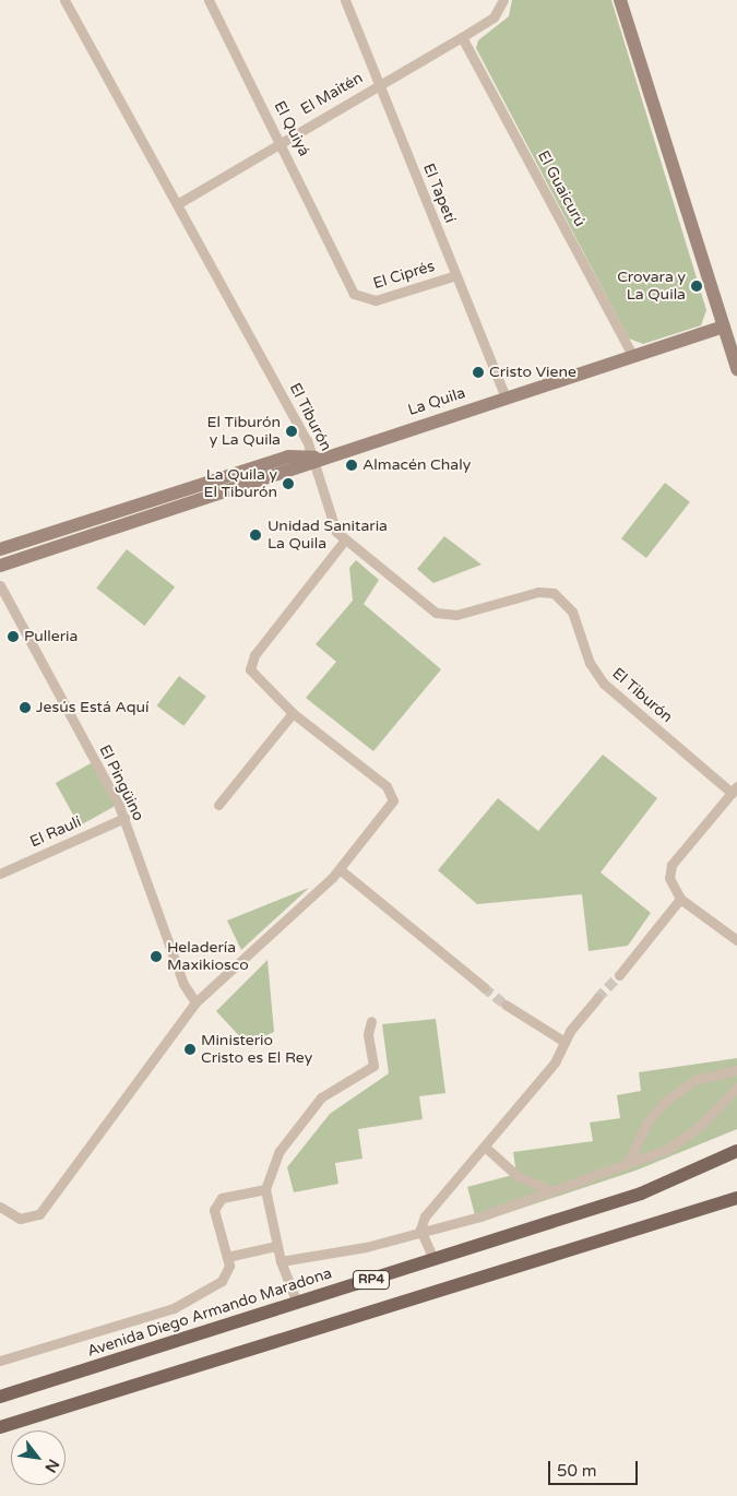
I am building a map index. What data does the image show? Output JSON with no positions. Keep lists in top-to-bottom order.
{
  "streets": {
    "main road": ["La Quila", "RP4", "Avenida Diego Armando Maradona"],
    "street": [
      "El Maitén",
      "El Quiyá",
      "El Guaicurú",
      "El Tapetí",
      "El Ciprés",
      "El Tiburón",
      "El Pingüino",
      "El Raulí"
    ]
  },
  "crossings": [
    ["El Maitén", "El Quiyá"],
    ["El Maitén", "El Guaicurú"],
    ["El Maitén", "El Tapetí"],
    ["El Maitén", "El Tiburón"],
    ["El Quiyá", "El Ciprés"],
    ["El Guaicurú", "La Quila"],
    ["El Tapetí", "El Ciprés"],
    ["El Tapetí", "La Quila"],
    ["La Quila", "El Tiburón"],
    ["El Pingüino", "El Raulí"]
  ],
  "places": [
    "Crovara y La Quila",
    "Cristo Viene",
    "El Tiburón y La Quila",
    "Almacén Chaly",
    "La Quila y El Tiburón",
    "Unidad Sanitaria La Quila",
    "Pulleria",
    "Jesús Está Aquí",
    "Heladería Maxikiosco",
    "Ministerio Cristo es El Rey"
  ],
  "scale_bar": "50 m",
  "north": "bottom right"
}
